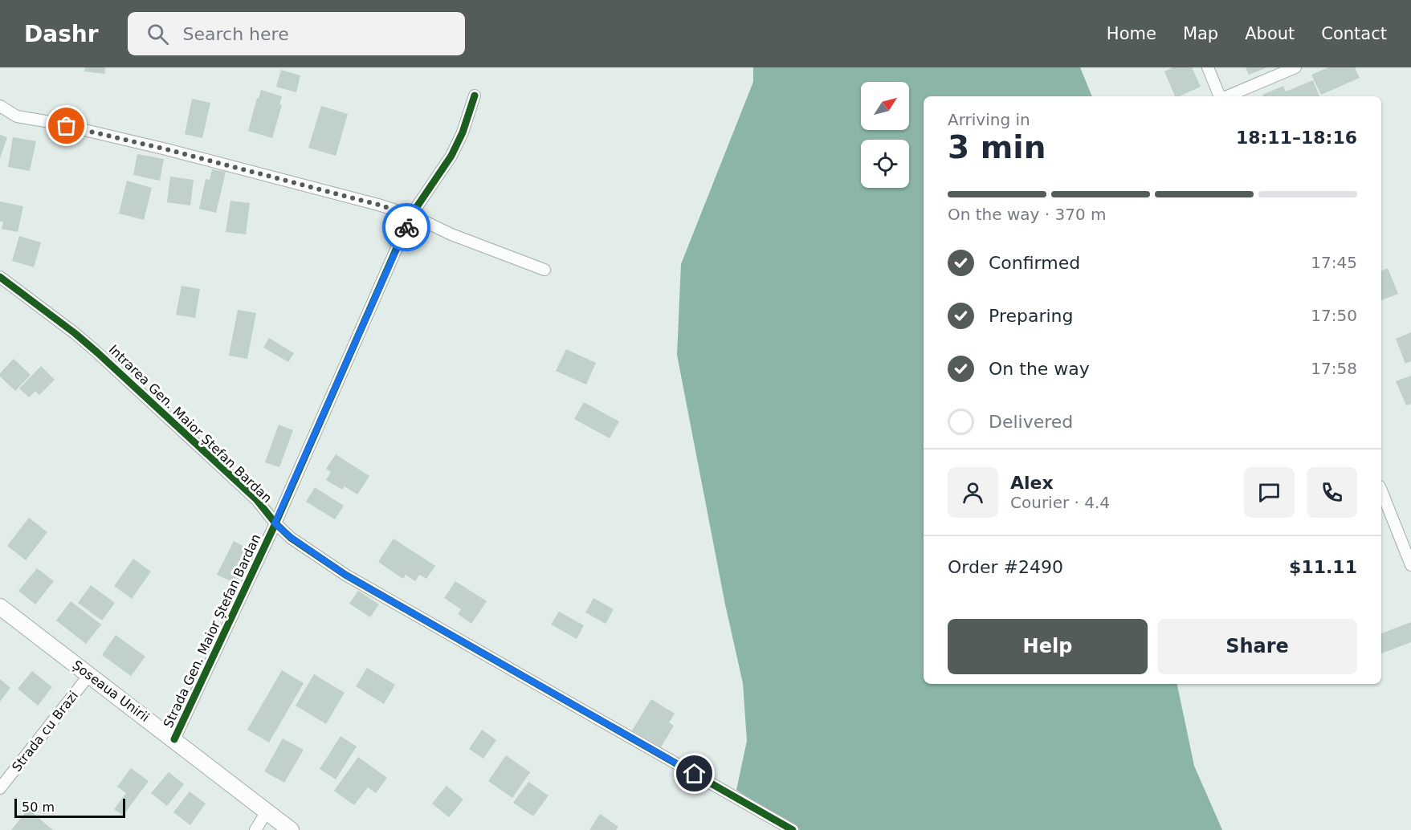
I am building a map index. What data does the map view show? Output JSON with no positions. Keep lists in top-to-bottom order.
{
  "streets": {
    "main road": ["Șoseaua Unirii"],
    "street": ["Intrarea Gen. Maior Ștefan Bardan", "Strada Gen. Maior Ștefan Bardan", "Strada cu Brazi"]
  },
  "crossings": [
    ["Intrarea Gen. Maior Ștefan Bardan", "Strada Gen. Maior Ștefan Bardan"],
    ["Strada Gen. Maior Ștefan Bardan", "Șoseaua Unirii"],
    ["Șoseaua Unirii", "Strada cu Brazi"]
  ],
  "scale_bar": "50 m",
  "north": "top right",
  "page": {
    "header": "Dashr",
    "search": "Search here",
    "nav": [
      "Home",
      "Map",
      "About",
      "Contact"
    ],
    "heading": ["3 min", "Arriving in", "18:11–18:16"],
    "panel": [
      "Alex",
      "Courier · 4.4",
      "Order #2490",
      "$11.11"
    ],
    "bar": "On the way · 370 m",
    "list": [
      ["Confirmed", "17:45"],
      ["Preparing", "17:50"],
      ["On the way", "17:58"],
      "Delivered"
    ],
    "buttons": ["Help", "Share"],
    "scale": "50 m"
  }
}
